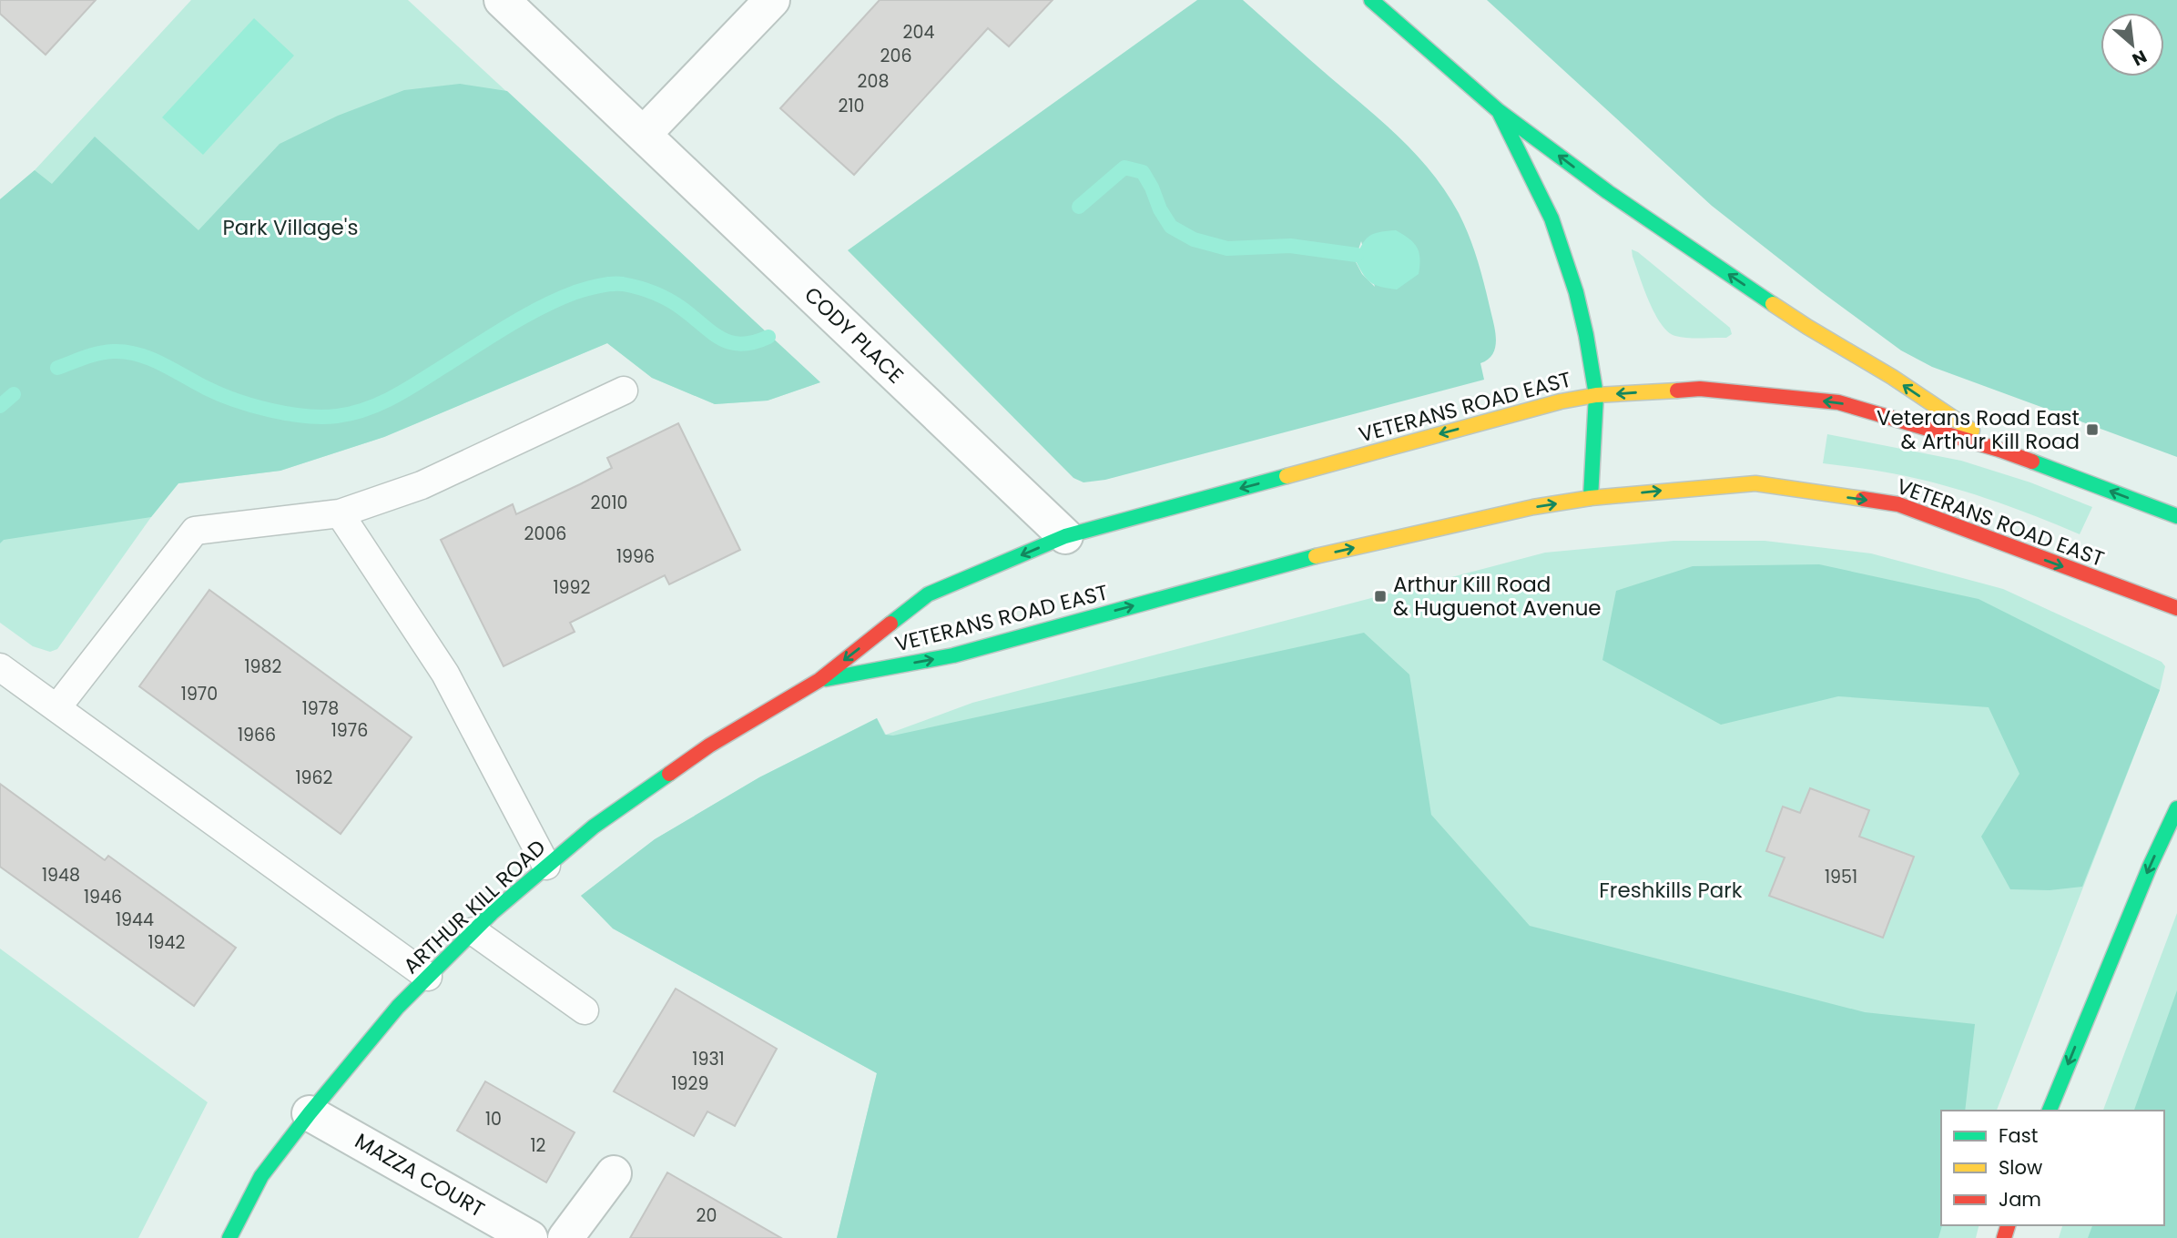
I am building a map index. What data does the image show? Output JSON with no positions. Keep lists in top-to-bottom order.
{
  "streets": {
    "main road": ["VETERANS ROAD EAST", "ARTHUR KILL ROAD"],
    "street": ["CODY PLACE", "MAZZA COURT"]
  },
  "crossings": [
    ["CODY PLACE", "VETERANS ROAD EAST"],
    ["VETERANS ROAD EAST", "ARTHUR KILL ROAD"],
    ["ARTHUR KILL ROAD", "MAZZA COURT"]
  ],
  "parks": ["Park Village's", "Freshkills Park"],
  "places": {
    "transit": ["Veterans Road East & Arthur Kill Road", "Arthur Kill Road & Huguenot Avenue"]
  },
  "house_numbers": [
    "204",
    "206",
    "208",
    "210",
    "2010",
    "2006",
    "1996",
    "1992",
    "1982",
    "1970",
    "1978",
    "1976",
    "1966",
    "1962",
    "1948",
    "1951",
    "1946",
    "1944",
    "1942",
    "1931",
    "1929",
    "10",
    "12",
    "20"
  ],
  "legend": ["Fast", "Slow", "Jam"],
  "north": "bottom right"
}
